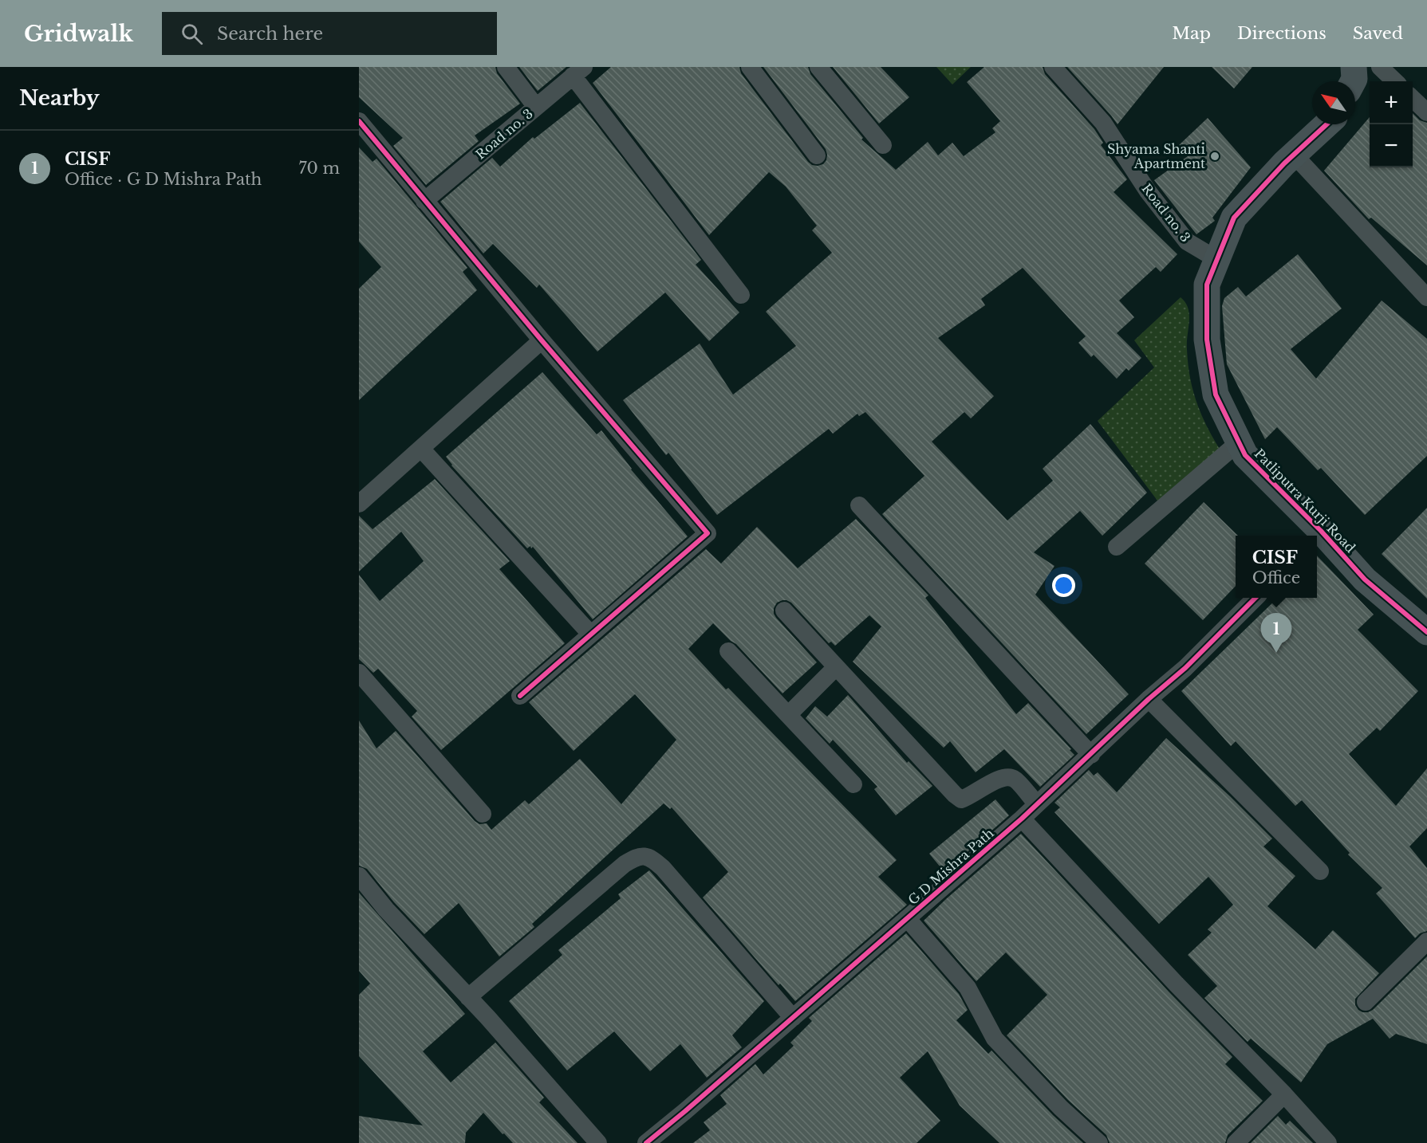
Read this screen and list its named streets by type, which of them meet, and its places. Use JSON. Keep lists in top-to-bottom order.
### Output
{
  "streets": {
    "street": ["Road no. 3", "Patliputra Kurji Road", "G D Mishra Path"]
  },
  "crossings": [
    ["Road no. 3", "Patliputra Kurji Road"]
  ],
  "places": ["Shyama Shanti Apartment"],
  "north": "top left",
  "page": {
    "header": "Gridwalk",
    "search": "Search here",
    "nav": ["Map", "Directions", "Saved"],
    "heading": "Nearby",
    "map_buttons": ["+", "−"],
    "list": [
      {
        "mark": "1",
        "name": "CISF",
        "note": "Office · G D Mishra Path",
        "value": "70 m"
      }
    ],
    "popup": ["CISF", "Office"],
    "pins": "1"
  }
}
